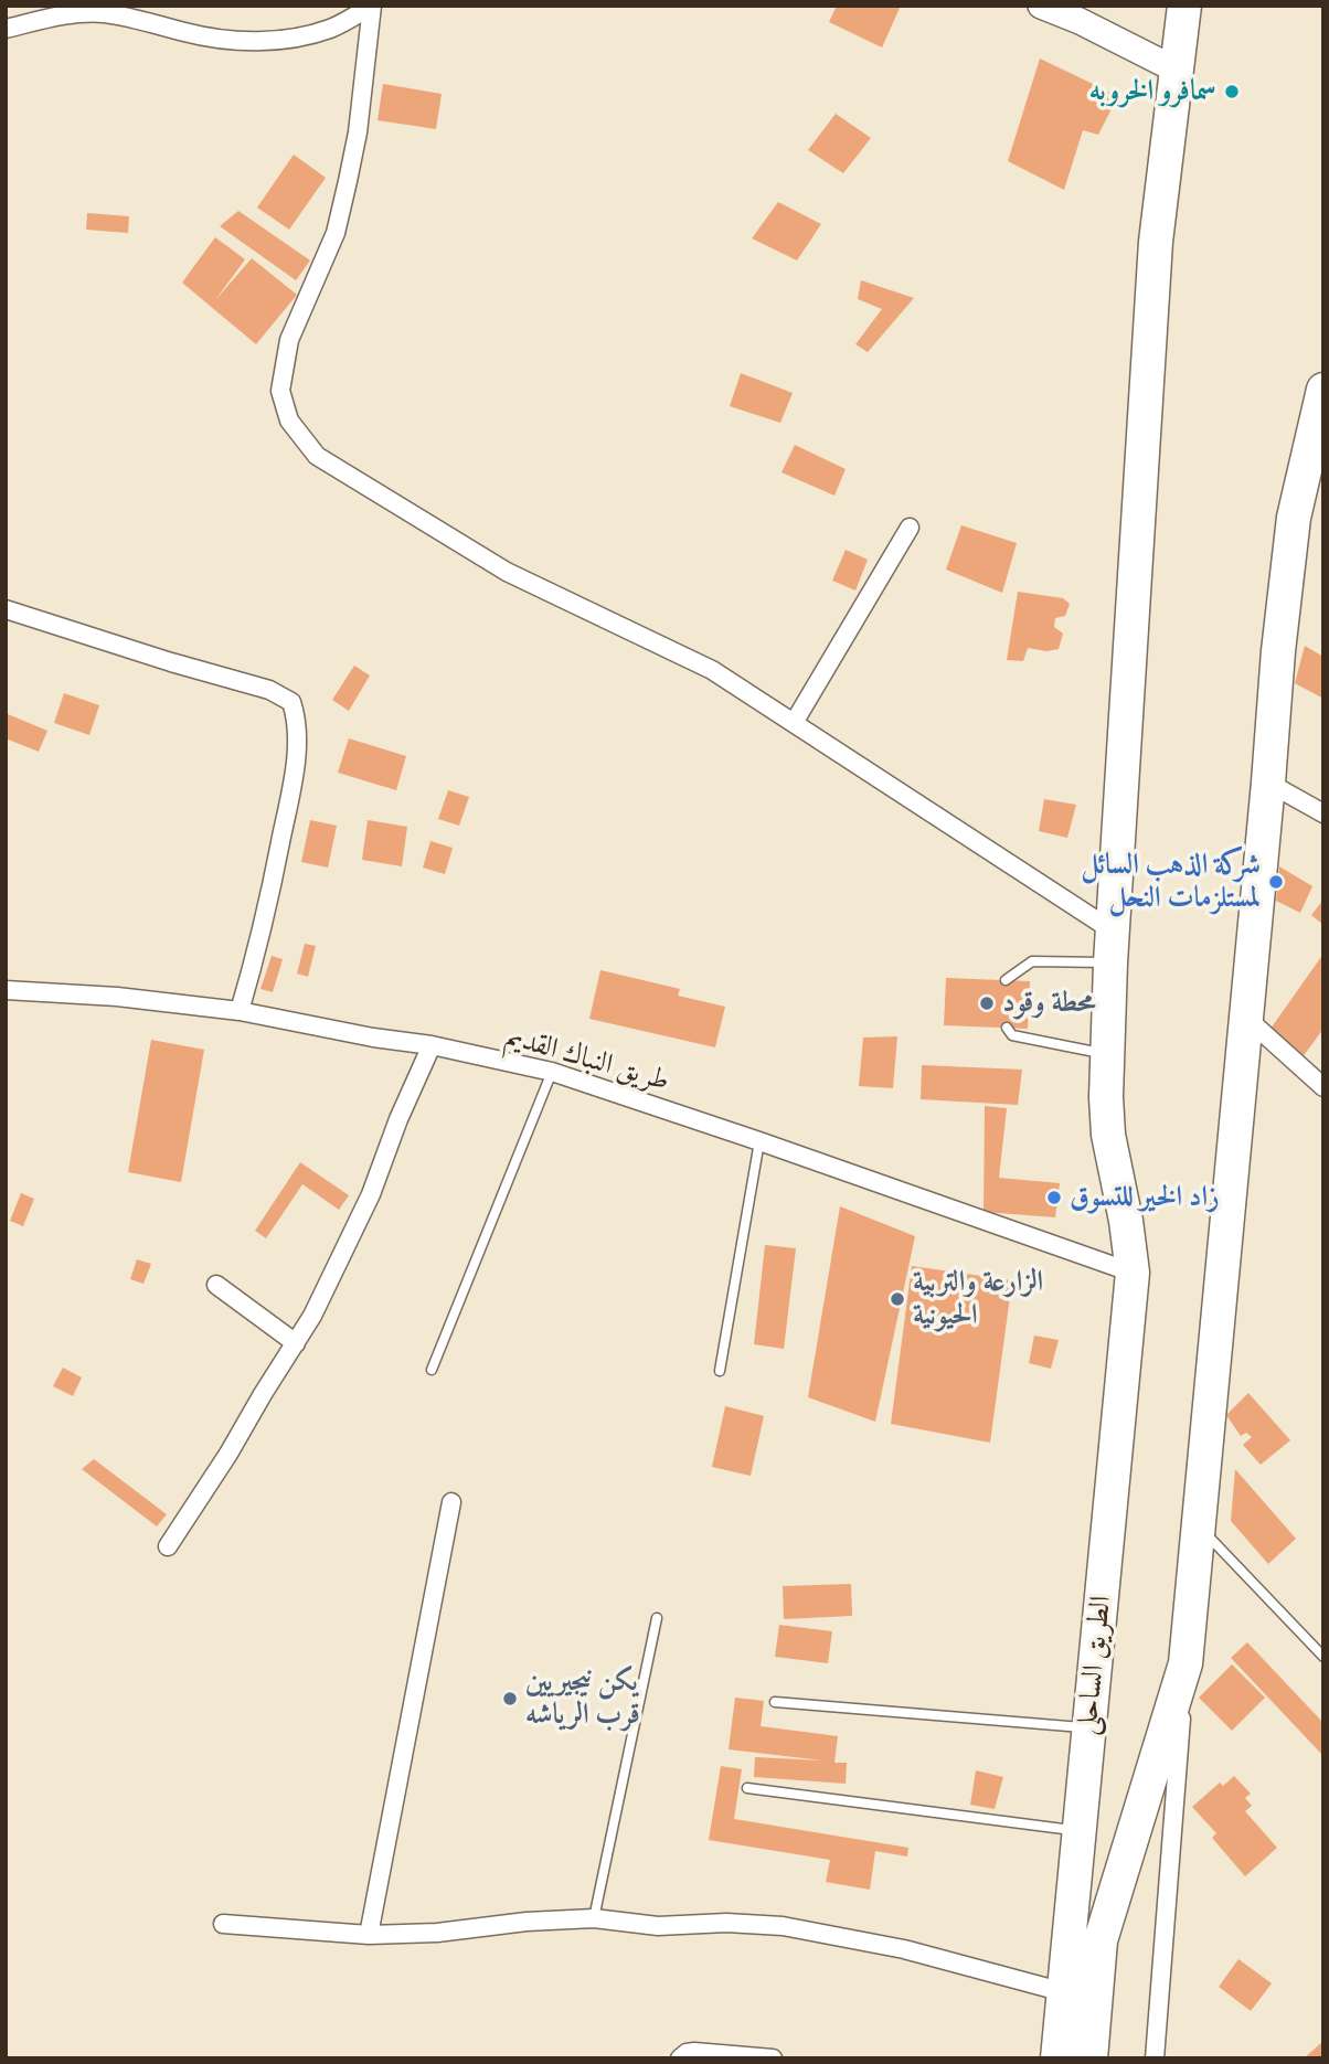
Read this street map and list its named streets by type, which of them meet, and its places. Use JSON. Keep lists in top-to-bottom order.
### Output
{
  "streets": {
    "highway": ["الطريق الساحلى"],
    "street": ["طريق النباك القديم"]
  },
  "crossings": [
    ["طريق النباك القديم", "الطريق الساحلى"]
  ],
  "places": [
    "سمافرو الخروبه",
    "شركة الذهب السائل لمستلزمات النحل",
    "محطة وقود",
    "زاد الخير للتسوق",
    "الزارعة والتربية الحيونية",
    "يكن نيجيريين قرب الرياشه"
  ]
}
